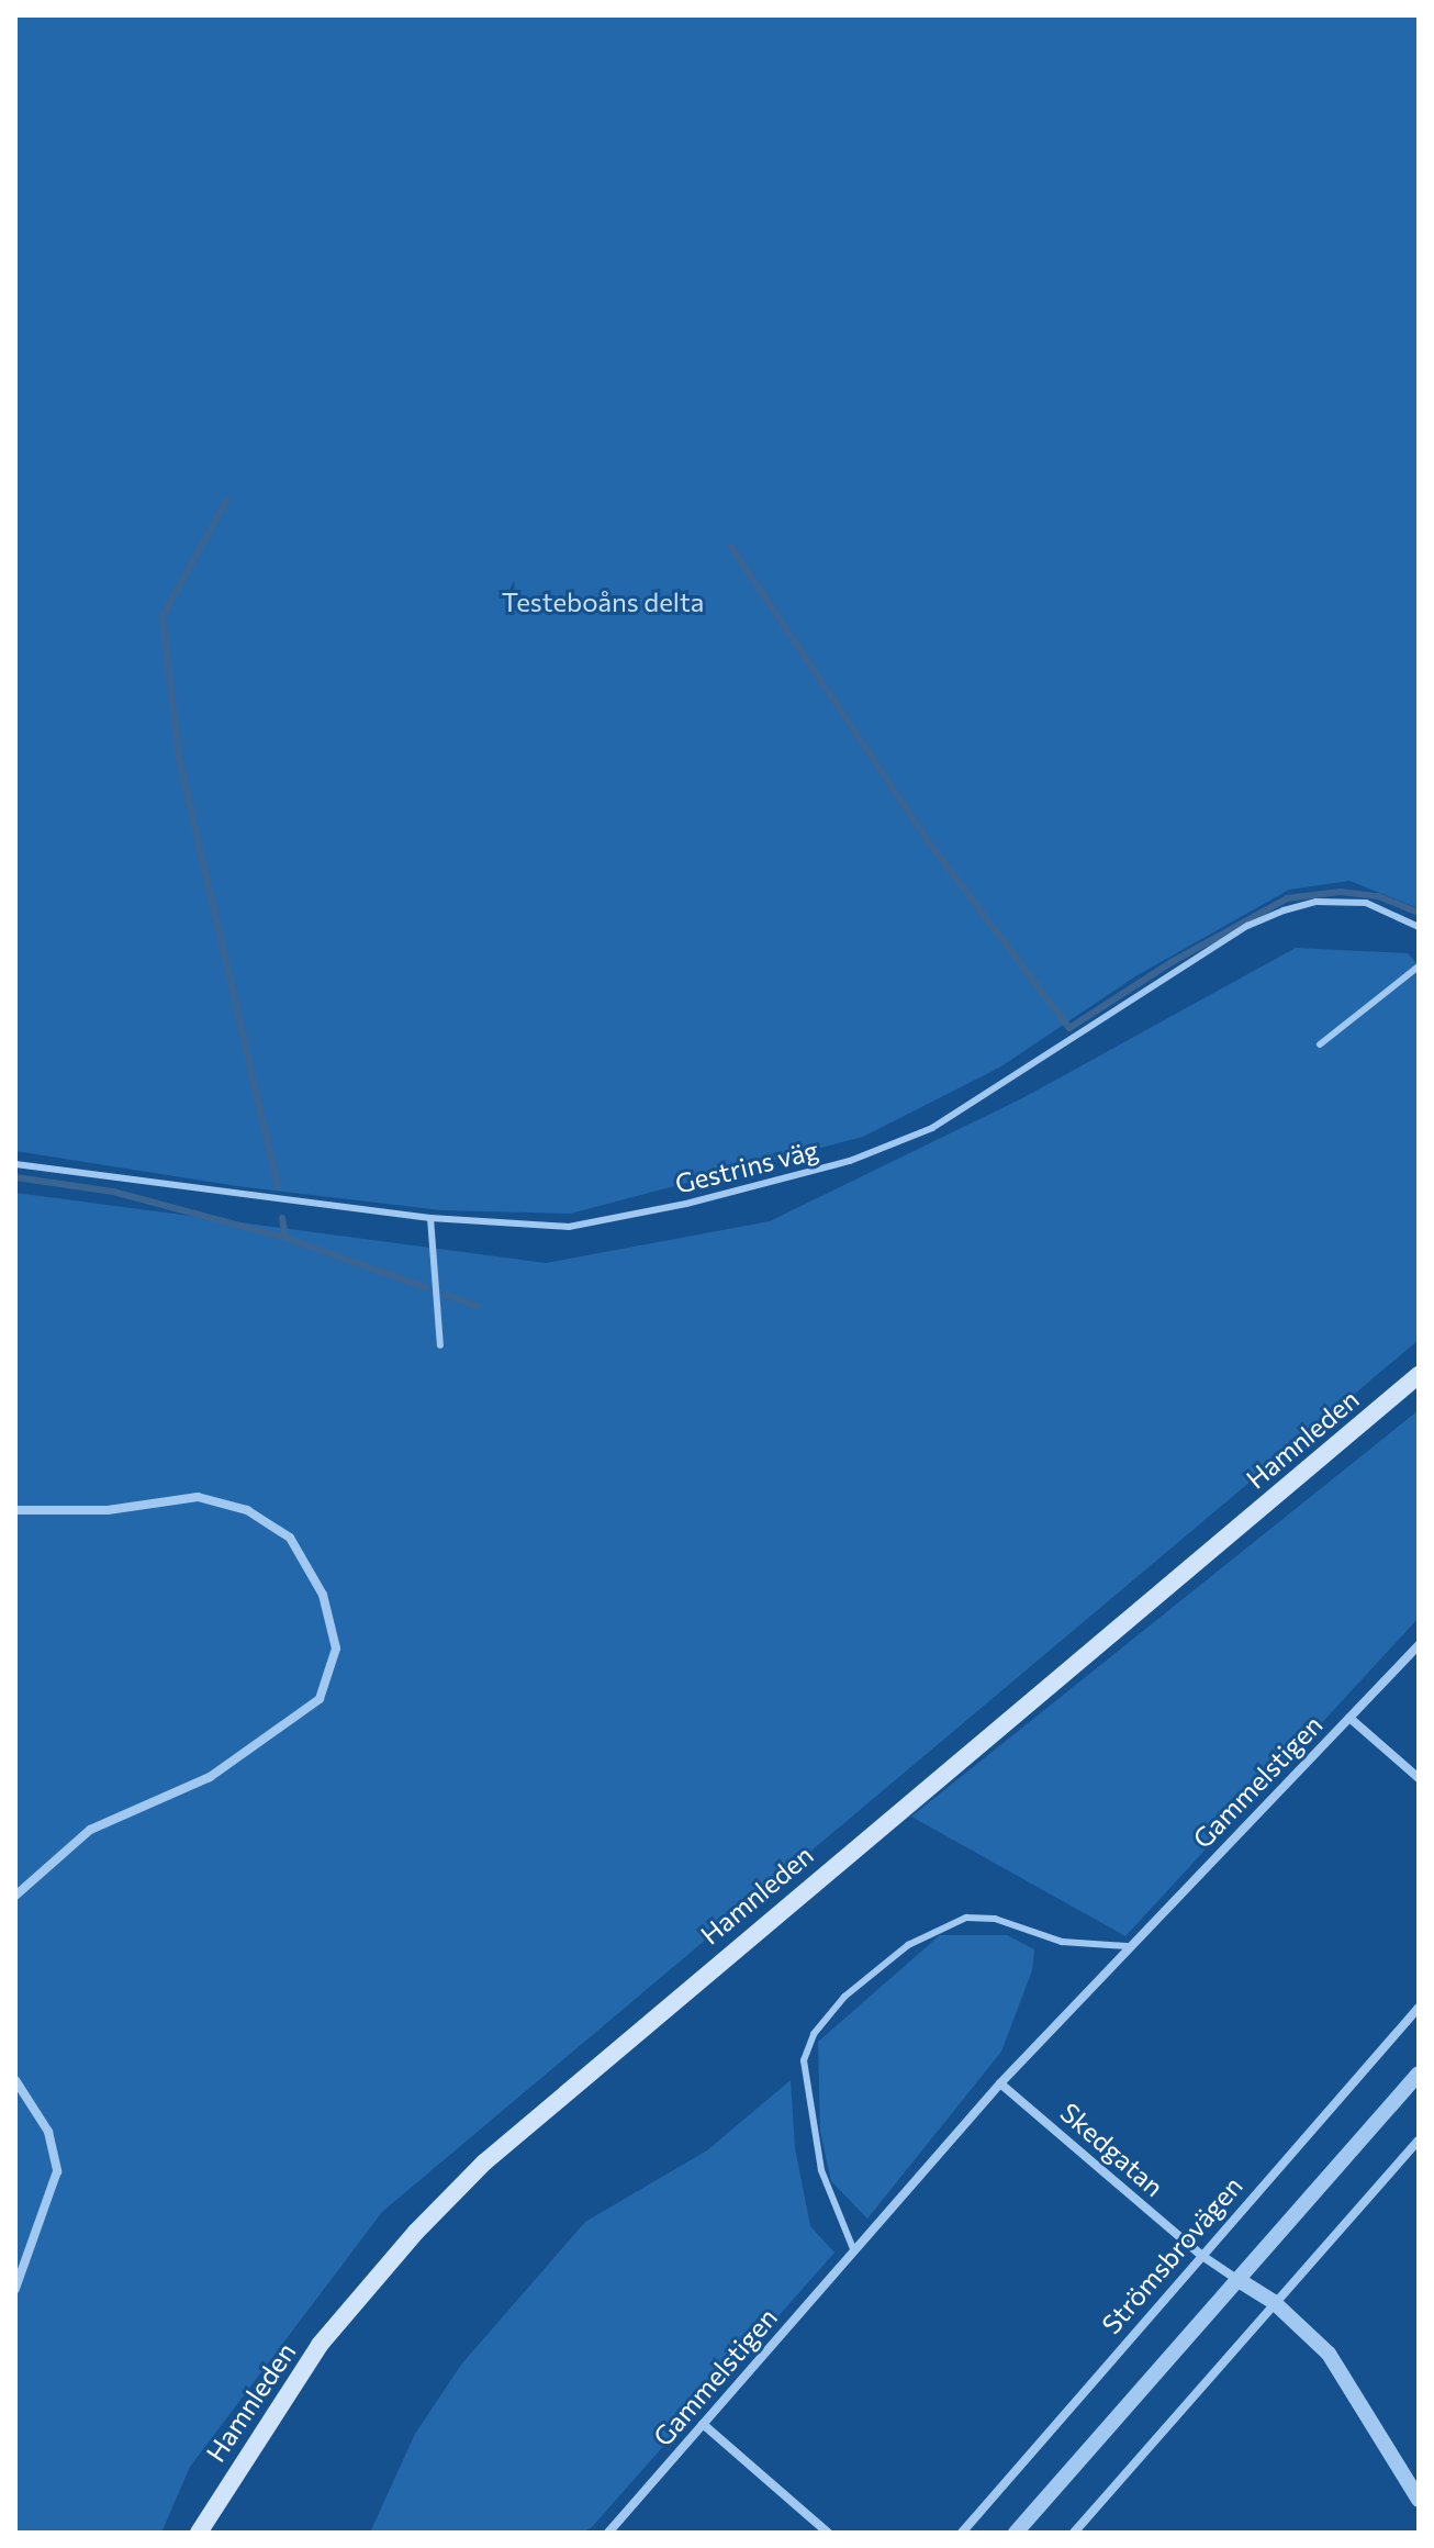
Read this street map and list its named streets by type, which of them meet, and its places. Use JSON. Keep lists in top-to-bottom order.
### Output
{
  "streets": {
    "main road": ["Hamnleden"],
    "street": ["Gammelstigen", "Skedgatan", "Strömsbrovägen"],
    "lane": ["Gestrins väg"]
  },
  "crossings": [
    ["Gammelstigen", "Skedgatan"],
    ["Skedgatan", "Strömsbrovägen"]
  ],
  "parks": ["Testeboåns delta"]
}
